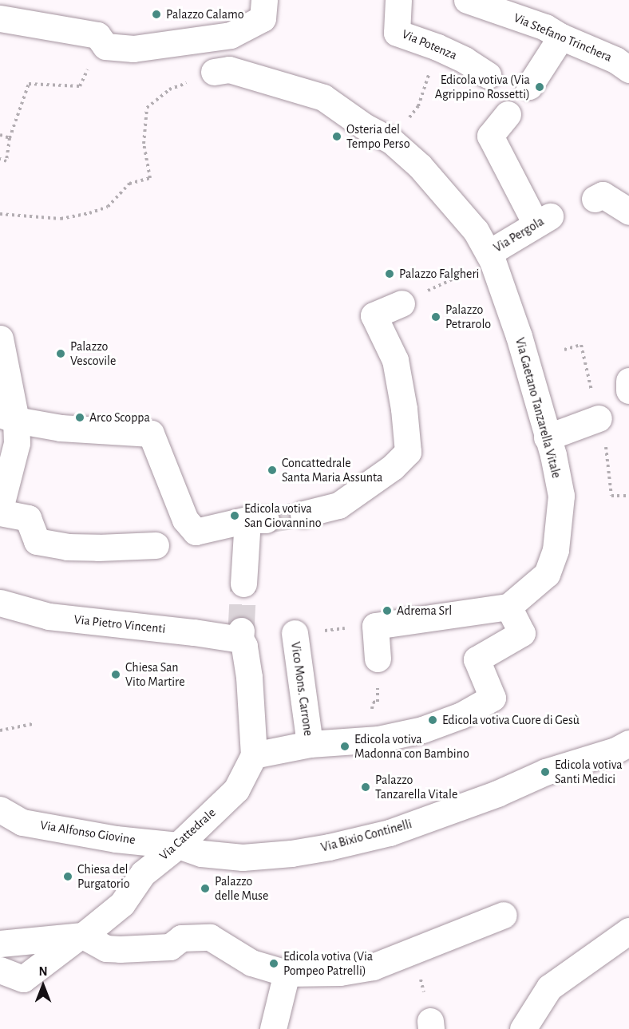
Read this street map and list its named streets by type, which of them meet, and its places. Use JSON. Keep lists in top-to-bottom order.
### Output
{
  "streets": {
    "street": [
      "Via Stefano Trinchera",
      "Via Potenza",
      "Via Pergola",
      "Via Gaetano Tanzarella Vitale",
      "Via Pietro Vincenti",
      "Vico Mons. Carrone",
      "Via Alfonso Giovine",
      "Via Cattedrale",
      "Via Bixio Continelli"
    ]
  },
  "crossings": [
    ["Via Pergola", "Via Gaetano Tanzarella Vitale"],
    ["Via Pietro Vincenti", "Via Cattedrale"],
    ["Via Alfonso Giovine", "Via Cattedrale"],
    ["Via Alfonso Giovine", "Via Bixio Continelli"],
    ["Via Cattedrale", "Via Bixio Continelli"]
  ],
  "places": [
    "Palazzo Calamo",
    "Edicola votiva (Via Agrippino Rossetti)",
    "Osteria del Tempo Perso",
    "Palazzo Falgheri",
    "Palazzo Petrarolo",
    "Palazzo Vescovile",
    "Arco Scoppa",
    "Concattedrale Santa Maria Assunta",
    "Edicola votiva San Giovannino",
    "Adrema Srl",
    "Chiesa San Vito Martire",
    "Edicola votiva Cuore di Gesù",
    "Edicola votiva Madonna con Bambino",
    "Edicola votiva Santi Medici",
    "Palazzo Tanzarella Vitale",
    "Chiesa del Purgatorio",
    "Palazzo delle Muse",
    "Edicola votiva (Via Pompeo Patrelli)"
  ],
  "north": "top"
}
